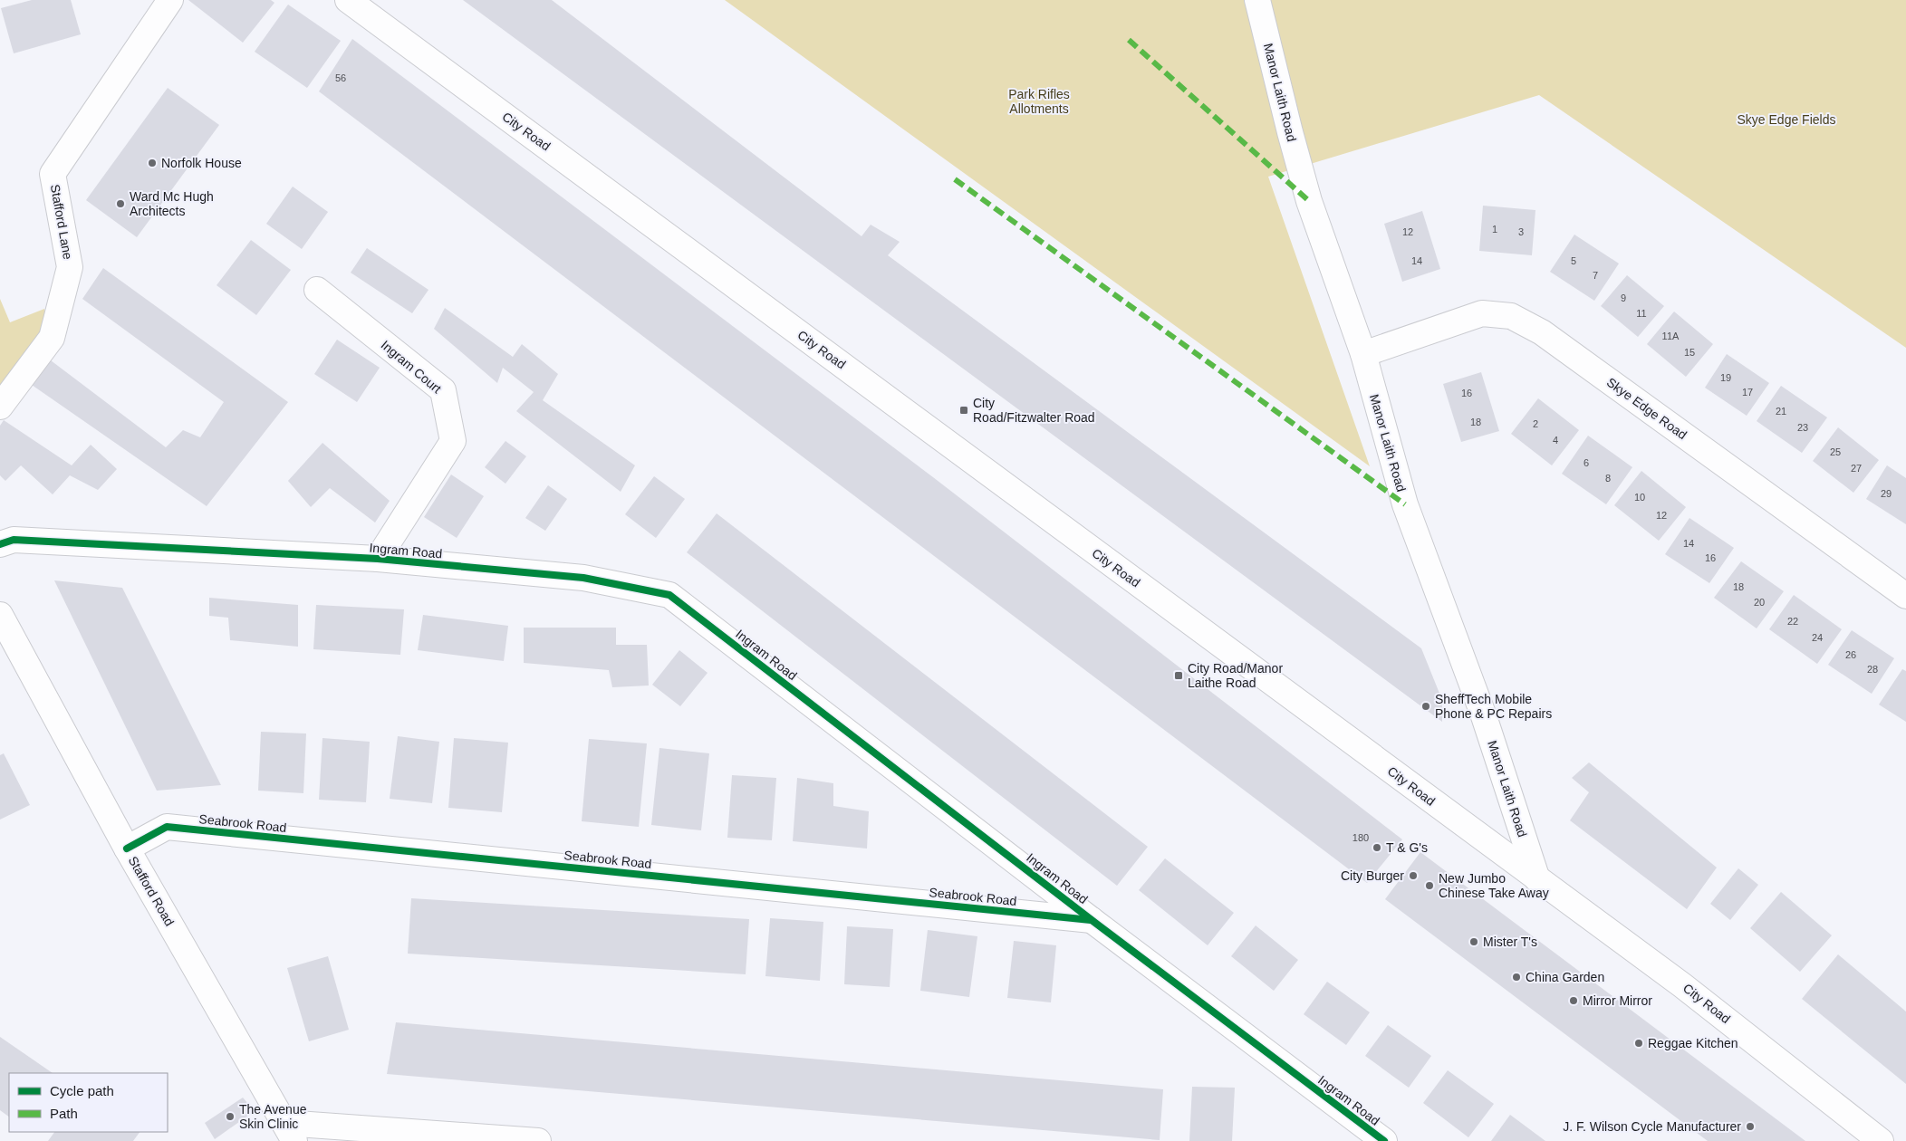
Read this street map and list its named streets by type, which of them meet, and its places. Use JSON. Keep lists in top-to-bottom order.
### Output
{
  "streets": {
    "street": [
      "Manor Laith Road",
      "City Road",
      "Stafford Lane",
      "Ingram Court",
      "Skye Edge Road",
      "Ingram Road",
      "Seabrook Road",
      "Stafford Road"
    ]
  },
  "crossings": [
    ["Manor Laith Road", "City Road"],
    ["Manor Laith Road", "Skye Edge Road"],
    ["Ingram Court", "Ingram Road"],
    ["Ingram Road", "Seabrook Road"],
    ["Seabrook Road", "Stafford Road"]
  ],
  "parks": ["Park Rifles Allotments", "Skye Edge Fields"],
  "places": {
    "other": [
      "Norfolk House",
      "Ward Mc Hugh Architects",
      "SheffTech Mobile Phone & PC Repairs",
      "T & G's",
      "City Burger",
      "New Jumbo Chinese Take Away",
      "Mister T's",
      "China Garden",
      "Mirror Mirror",
      "Reggae Kitchen",
      "The Avenue Skin Clinic",
      "J. F. Wilson Cycle Manufacturer"
    ],
    "transit": ["City Road/Fitzwalter Road", "City Road/Manor Laithe Road"]
  },
  "house_numbers": [
    "56",
    "1",
    "12",
    "3",
    "14",
    "5",
    "7",
    "9",
    "11",
    "11A",
    "15",
    "19",
    "17",
    "16",
    "21",
    "18",
    "2",
    "23",
    "4",
    "25",
    "6",
    "27",
    "8",
    "29",
    "10",
    "12",
    "14",
    "16",
    "18",
    "20",
    "22",
    "24",
    "26",
    "28",
    "180"
  ],
  "legend": ["Cycle path", "Path"]
}
